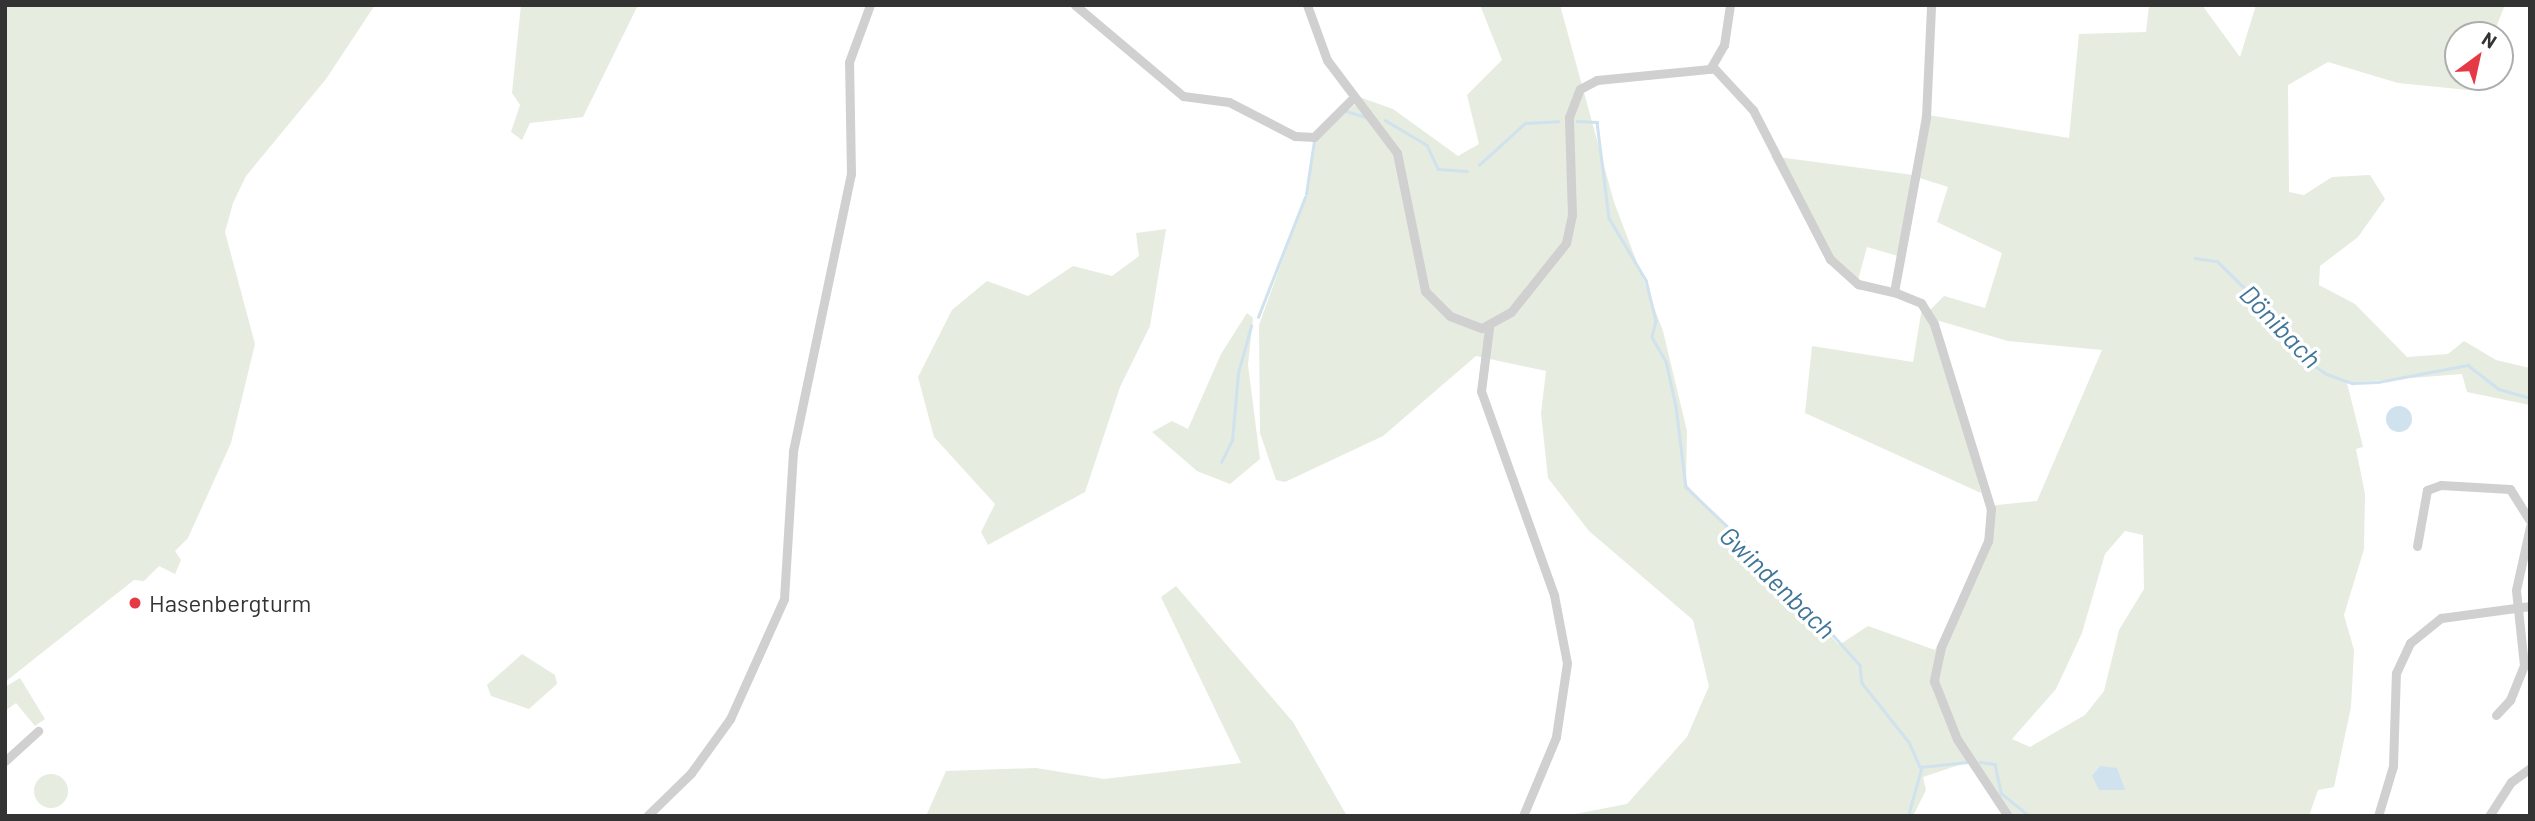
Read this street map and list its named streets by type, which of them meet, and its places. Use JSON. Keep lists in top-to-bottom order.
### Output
{
  "water": ["Dönibach", "Gwindenbach"],
  "places": ["Hasenbergturm"],
  "north": "top right"
}
